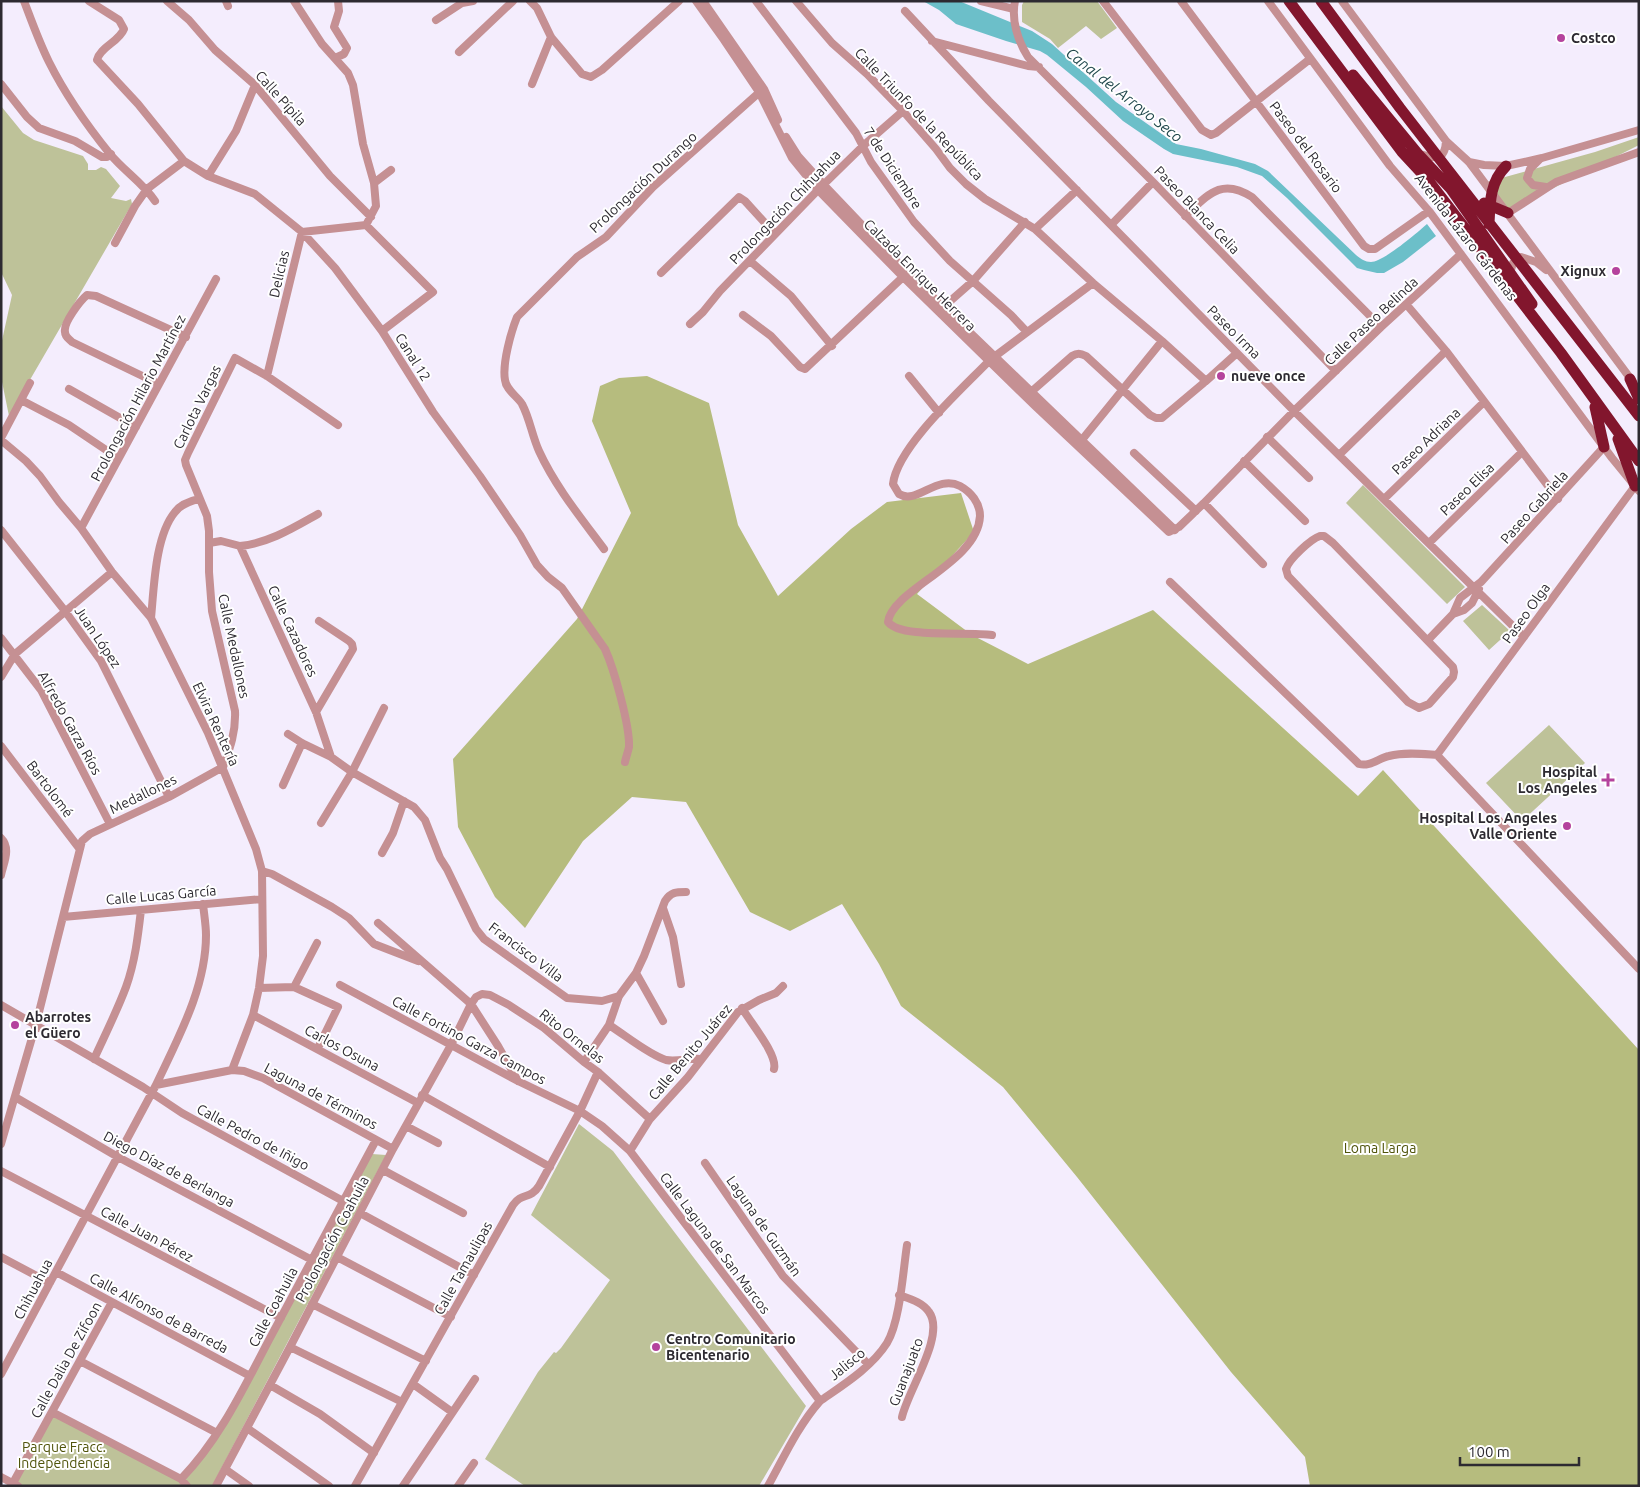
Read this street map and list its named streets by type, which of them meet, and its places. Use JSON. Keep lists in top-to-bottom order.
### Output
{
  "streets": {
    "highway": ["Avenida Lázaro Cárdenas"],
    "street": [
      "Calle Pípila",
      "Calle Triunfo de la República",
      "Paseo del Rosario",
      "7 de Diciembre",
      "Prolongación Durango",
      "Prolongación Chihuahua",
      "Paseo Blanca Celia",
      "Delicias",
      "Calzada Enrique Herrera",
      "Calle Paseo Belinda",
      "Paseo Irma",
      "Canal 12",
      "Prolongación Hilario Martínez",
      "Carlota Vargas",
      "Paseo Adriana",
      "Paseo Elisa",
      "Paseo Gabriela",
      "Paseo Olga",
      "Calle Cazadores",
      "Juan López",
      "Calle Medallones",
      "Alfredo Garza Ríos",
      "Elvira Rentería",
      "Bartolomé",
      "Medallones",
      "Calle Lucas García",
      "Francisco Villa",
      "Rito Ornelas",
      "Calle Fortino Garza Campos",
      "Carlos Osuna",
      "Calle Benito Juárez",
      "Laguna de Términos",
      "Calle Pedro de Iñigo",
      "Diego Díaz de Berlanga",
      "Laguna de Guzmán",
      "Calle Juan Pérez",
      "Prolongación Coahuila",
      "Calle Laguna de San Marcos",
      "Calle Tamaulipas",
      "Chihuahua",
      "Calle Coahuila",
      "Calle Alfonso de Barreda",
      "Calle Dalia De Zifoon",
      "Jalisco",
      "Guanajuato"
    ]
  },
  "crossings": [
    ["Calle Triunfo de la República", "Prolongación Chihuahua"],
    ["Paseo del Rosario", "Avenida Lázaro Cárdenas"],
    ["7 de Diciembre", "Prolongación Chihuahua"],
    ["Prolongación Durango", "Calzada Enrique Herrera"],
    ["Prolongación Chihuahua", "Calzada Enrique Herrera"],
    ["Paseo Blanca Celia", "Calle Paseo Belinda"],
    ["Avenida Lázaro Cárdenas", "Calle Paseo Belinda"],
    ["Avenida Lázaro Cárdenas", "Paseo Gabriela"],
    ["Avenida Lázaro Cárdenas", "Paseo Olga"],
    ["Delicias", "Canal 12"],
    ["Delicias", "Carlota Vargas"],
    ["Calzada Enrique Herrera", "Calle Paseo Belinda"],
    ["Calle Paseo Belinda", "Paseo Irma"],
    ["Paseo Irma", "Paseo Adriana"],
    ["Paseo Irma", "Paseo Elisa"],
    ["Paseo Irma", "Paseo Gabriela"],
    ["Paseo Irma", "Paseo Olga"],
    ["Prolongación Hilario Martínez", "Elvira Rentería"],
    ["Carlota Vargas", "Calle Medallones"],
    ["Juan López", "Medallones"],
    ["Calle Medallones", "Elvira Rentería"],
    ["Calle Medallones", "Medallones"],
    ["Alfredo Garza Ríos", "Medallones"],
    ["Elvira Rentería", "Medallones"],
    ["Elvira Rentería", "Calle Lucas García"],
    ["Elvira Rentería", "Carlos Osuna"],
    ["Elvira Rentería", "Laguna de Términos"],
    ["Bartolomé", "Medallones"],
    ["Rito Ornelas", "Calle Benito Juárez"],
    ["Rito Ornelas", "Prolongación Coahuila"],
    ["Rito Ornelas", "Calle Tamaulipas"],
    ["Calle Fortino Garza Campos", "Prolongación Coahuila"],
    ["Calle Fortino Garza Campos", "Calle Laguna de San Marcos"],
    ["Calle Fortino Garza Campos", "Calle Tamaulipas"],
    ["Carlos Osuna", "Prolongación Coahuila"],
    ["Calle Benito Juárez", "Calle Laguna de San Marcos"],
    ["Laguna de Términos", "Prolongación Coahuila"],
    ["Laguna de Términos", "Calle Coahuila"],
    ["Calle Pedro de Iñigo", "Chihuahua"],
    ["Calle Pedro de Iñigo", "Calle Coahuila"],
    ["Diego Díaz de Berlanga", "Chihuahua"],
    ["Diego Díaz de Berlanga", "Calle Coahuila"],
    ["Laguna de Guzmán", "Jalisco"],
    ["Calle Juan Pérez", "Chihuahua"],
    ["Calle Juan Pérez", "Calle Coahuila"],
    ["Calle Laguna de San Marcos", "Calle Tamaulipas"],
    ["Calle Laguna de San Marcos", "Jalisco"],
    ["Chihuahua", "Calle Alfonso de Barreda"],
    ["Calle Coahuila", "Calle Alfonso de Barreda"],
    ["Calle Alfonso de Barreda", "Calle Dalia De Zifoon"],
    ["Jalisco", "Guanajuato"]
  ],
  "water": ["Canal del Arroyo Seco"],
  "parks": ["Loma Larga", "Parque Fracc. Independencia"],
  "places": {
    "other": [
      "Costco",
      "Xignux",
      "nueve once",
      "Hospital Los Angeles Valle Oriente",
      "Abarrotes el Güero",
      "Centro Comunitario Bicentenario"
    ],
    "health": ["Hospital Los Angeles"]
  },
  "scale_bar": "100 m"
}
